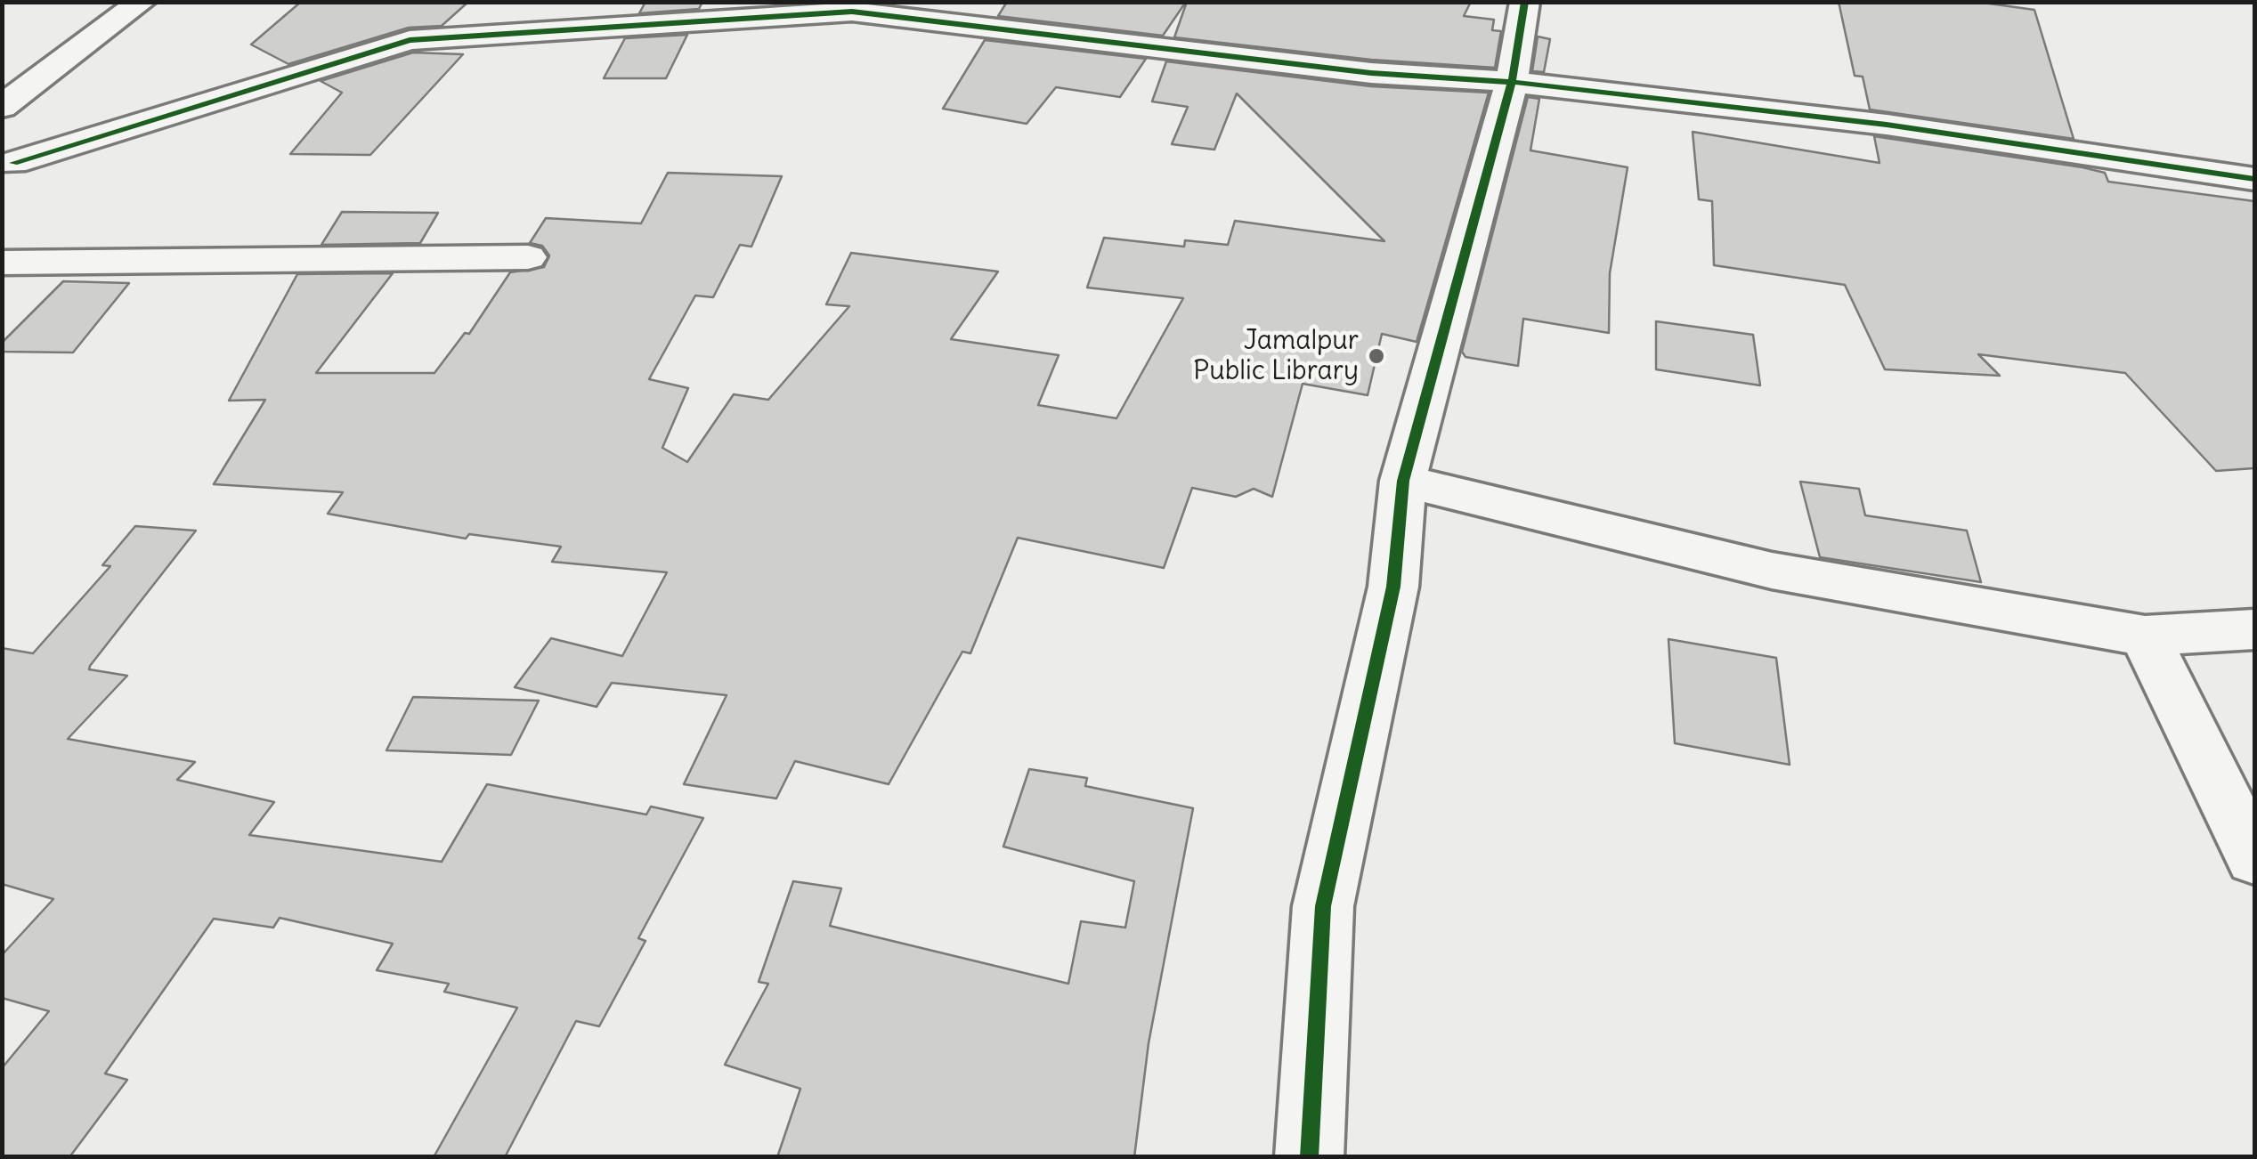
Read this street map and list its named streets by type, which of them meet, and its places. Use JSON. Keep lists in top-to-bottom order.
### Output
{
  "places": ["Jamalpur Public Library"]
}
